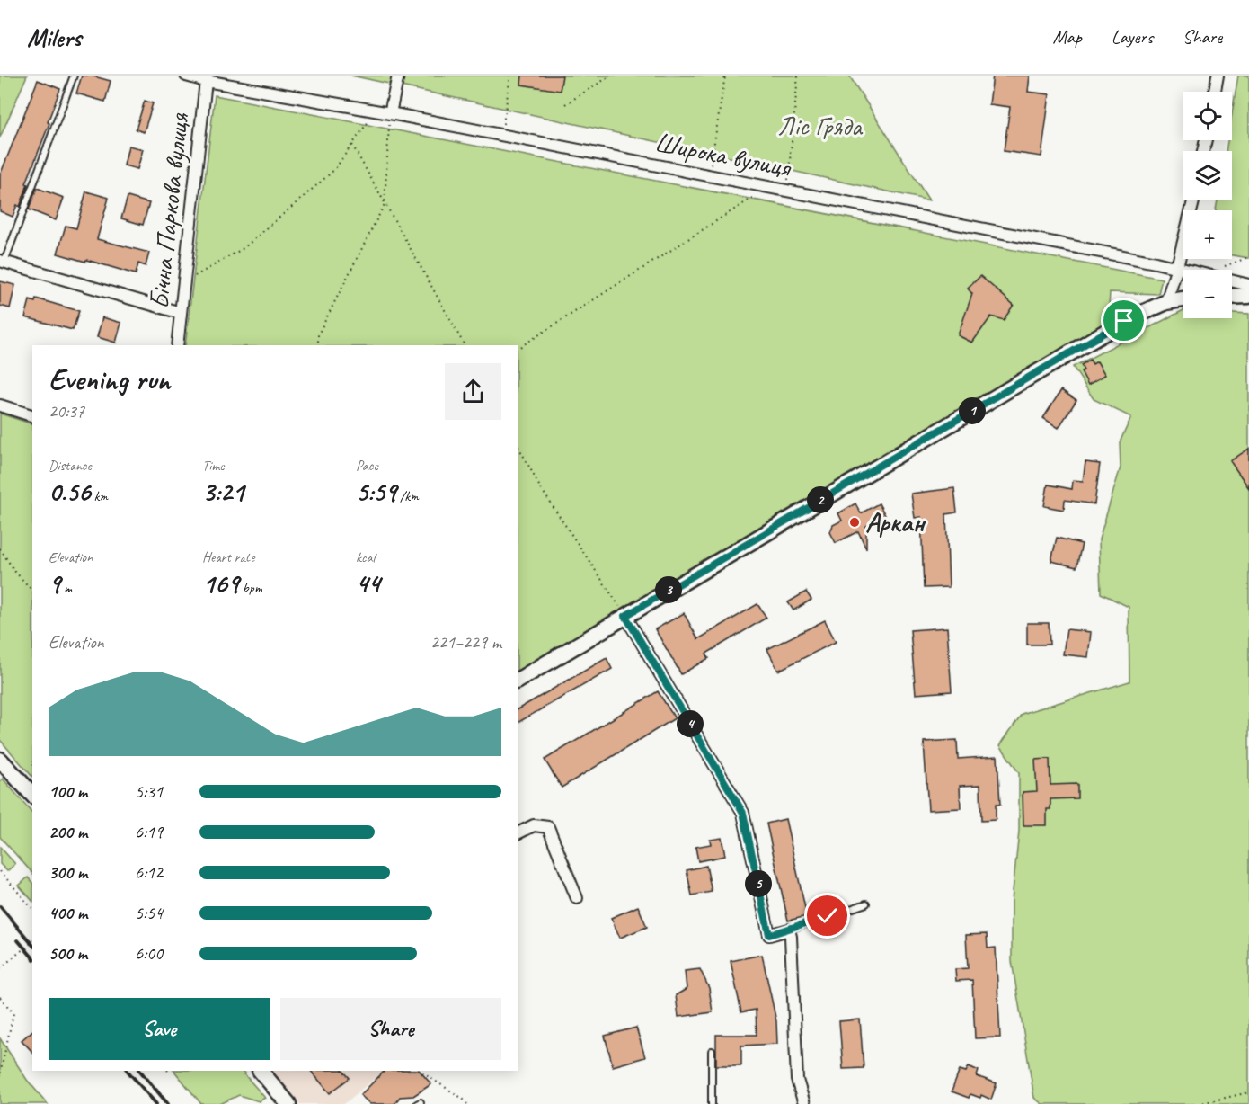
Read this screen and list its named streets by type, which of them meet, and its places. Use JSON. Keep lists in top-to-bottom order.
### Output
{
  "streets": {
    "street": ["Широка вулиця", "Бічна Паркова вулиця"]
  },
  "crossings": [
    ["Широка вулиця", "Бічна Паркова вулиця"]
  ],
  "parks": ["Ліс Гряда"],
  "places": ["Аркан"],
  "page": {
    "header": "Milers",
    "nav": ["Map", "Layers", "Share"],
    "map_buttons": ["+", "−"],
    "heading": ["Evening run", "20:37"],
    "pins": [
      "1",
      "2",
      "3",
      "4",
      "5"
    ],
    "stats": [
      ["Distance", "0.56 km"],
      ["Time", "3:21"],
      ["Pace", "5:59 /km"],
      ["Elevation", "9 m"],
      ["Heart rate", "169 bpm"],
      ["kcal", "44"]
    ],
    "chart": ["Elevation", "221–229 m"],
    "list": [
      {
        "name": "100 m",
        "note": "5:31"
      },
      {
        "name": "200 m",
        "note": "6:19"
      },
      {
        "name": "300 m",
        "note": "6:12"
      },
      {
        "name": "400 m",
        "note": "5:54"
      },
      {
        "name": "500 m",
        "note": "6:00"
      }
    ],
    "buttons": ["Save", "Share"]
  }
}
